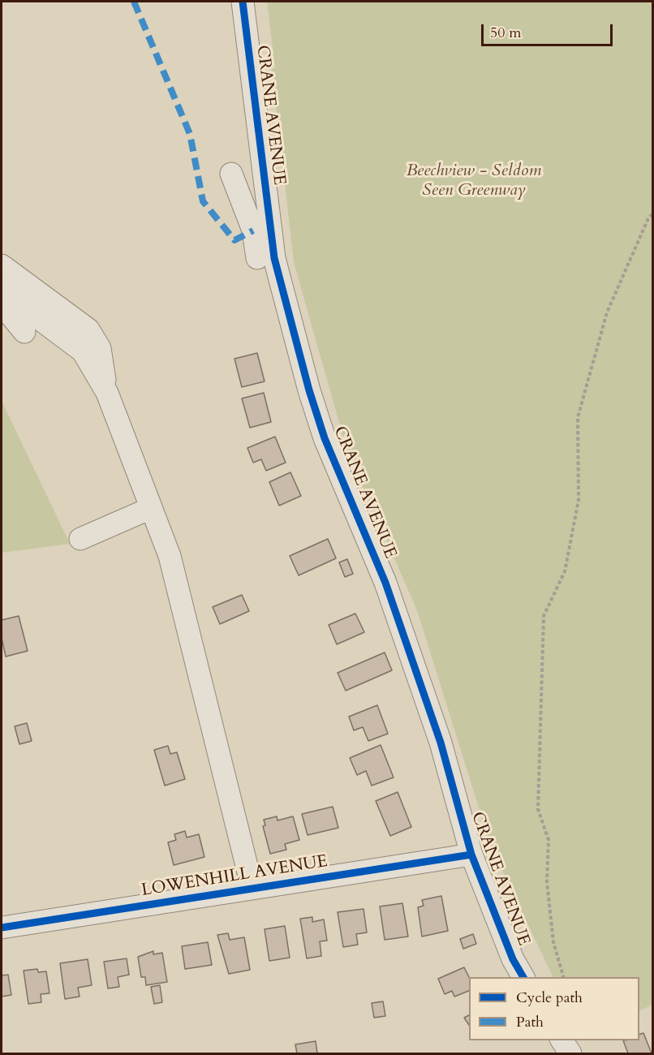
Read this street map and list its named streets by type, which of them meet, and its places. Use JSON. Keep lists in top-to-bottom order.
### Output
{
  "streets": {
    "street": ["CRANE AVENUE", "LOWENHILL AVENUE"]
  },
  "crossings": [
    ["CRANE AVENUE", "LOWENHILL AVENUE"]
  ],
  "parks": ["Beechview - Seldom Seen Greenway"],
  "legend": ["Cycle path", "Path"],
  "scale_bar": "50 m"
}
